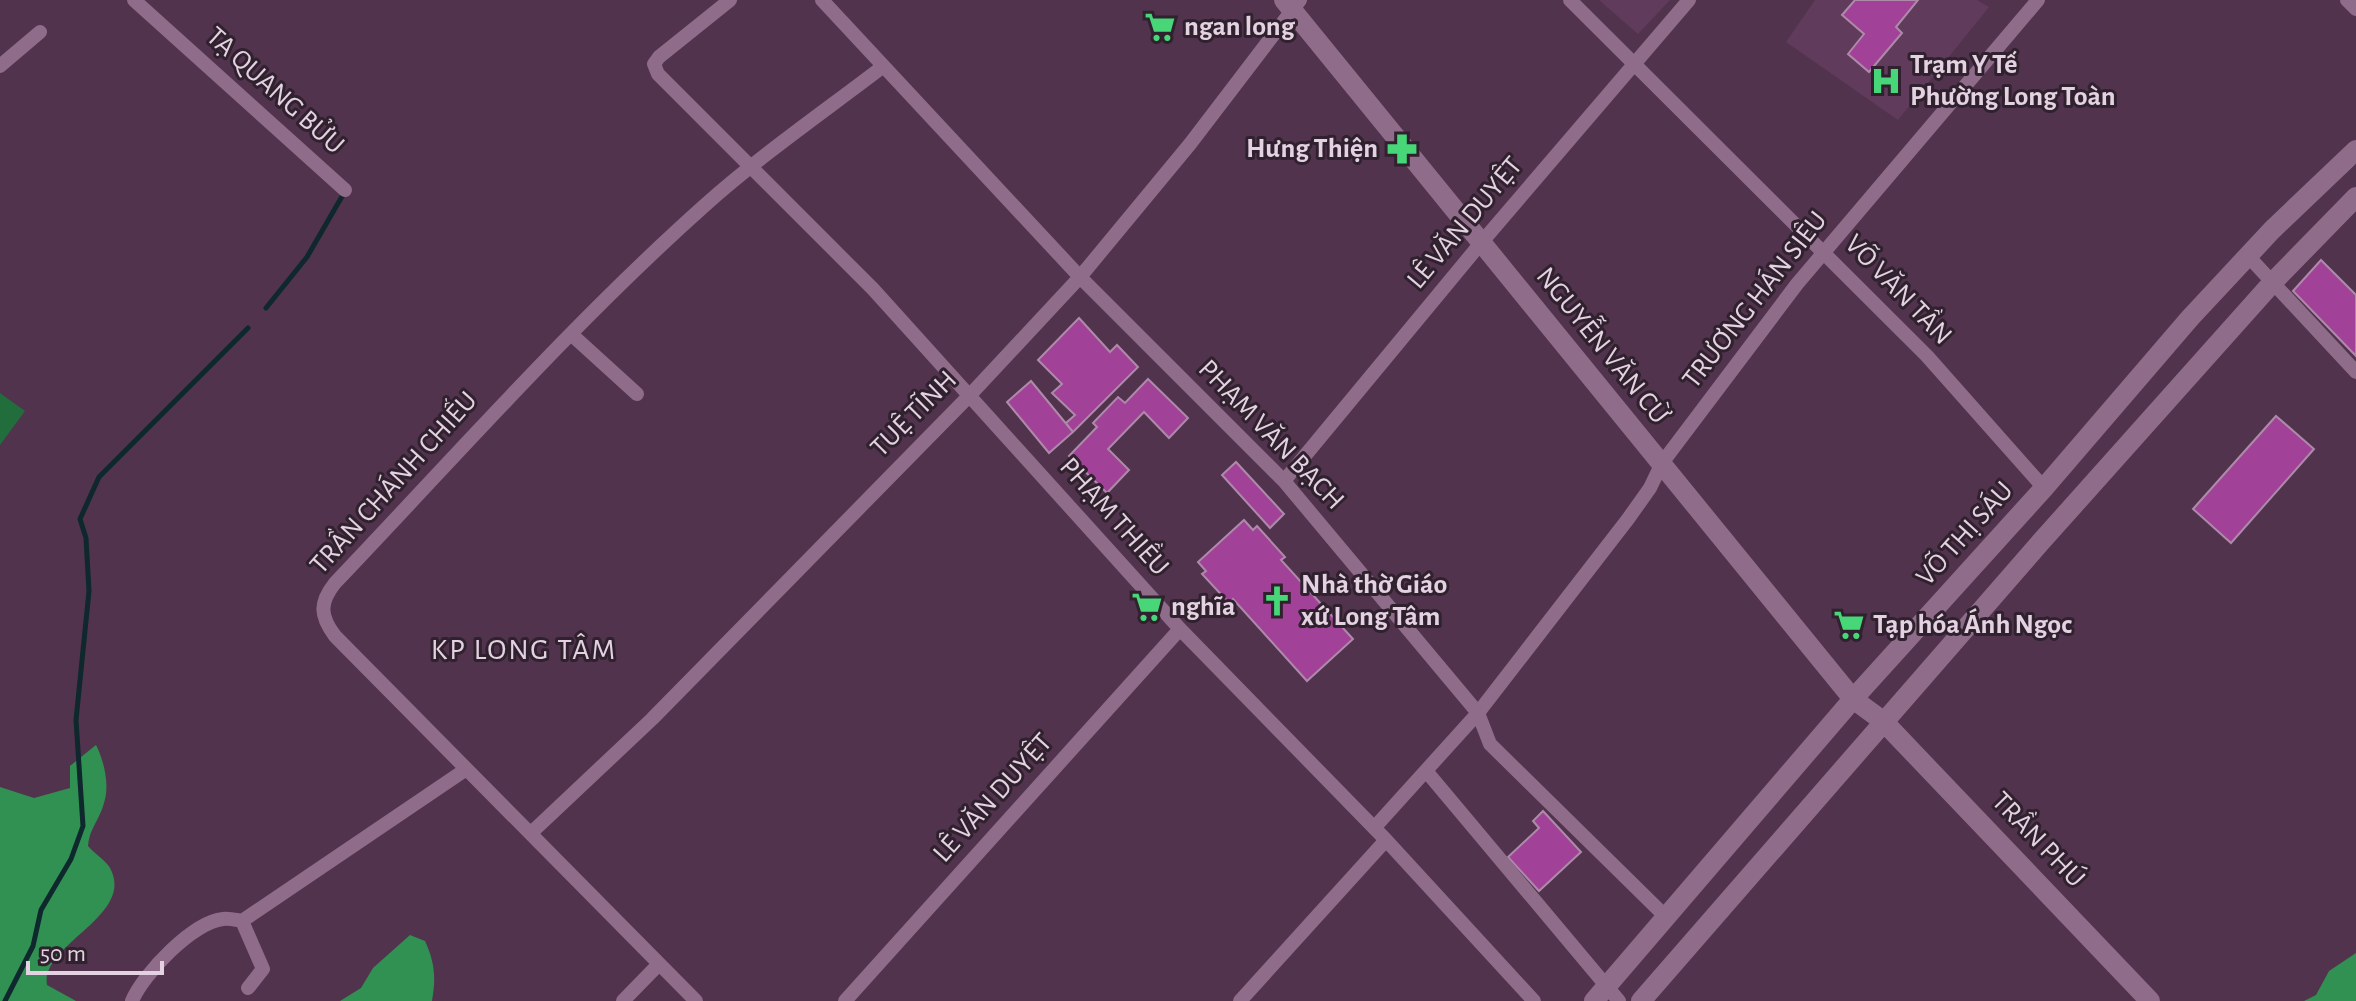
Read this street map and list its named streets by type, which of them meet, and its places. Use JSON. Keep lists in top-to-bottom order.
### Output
{
  "streets": {
    "main road": ["NGUYỄN VĂN CỪ", "VÕ THỊ SÁU", "TRẦN PHÚ"],
    "street": [
      "TẠ QUANG BỬU",
      "LÊ VĂN DUYỆT",
      "VÕ VĂN TẦN",
      "TRƯƠNG HÁN SIÊU",
      "TUỆ TĨNH",
      "PHẠM VĂN BẠCH",
      "TRẦN CHÁNH CHIẾU",
      "PHẠM THIỀU"
    ]
  },
  "crossings": [
    ["LÊ VĂN DUYỆT", "VÕ VĂN TẦN"],
    ["LÊ VĂN DUYỆT", "NGUYỄN VĂN CỪ"],
    ["LÊ VĂN DUYỆT", "PHẠM VĂN BẠCH"],
    ["LÊ VĂN DUYỆT", "PHẠM THIỀU"],
    ["VÕ VĂN TẦN", "TRƯƠNG HÁN SIÊU"],
    ["VÕ VĂN TẦN", "VÕ THỊ SÁU"],
    ["TRƯƠNG HÁN SIÊU", "NGUYỄN VĂN CỪ"],
    ["TRƯƠNG HÁN SIÊU", "PHẠM VĂN BẠCH"],
    ["TRƯƠNG HÁN SIÊU", "PHẠM THIỀU"],
    ["NGUYỄN VĂN CỪ", "TUỆ TĨNH"],
    ["NGUYỄN VĂN CỪ", "VÕ THỊ SÁU"],
    ["NGUYỄN VĂN CỪ", "TRẦN PHÚ"],
    ["TUỆ TĨNH", "PHẠM VĂN BẠCH"],
    ["TUỆ TĨNH", "TRẦN CHÁNH CHIẾU"],
    ["TUỆ TĨNH", "PHẠM THIỀU"],
    ["PHẠM VĂN BẠCH", "TRẦN CHÁNH CHIẾU"],
    ["PHẠM VĂN BẠCH", "VÕ THỊ SÁU"],
    ["TRẦN CHÁNH CHIẾU", "PHẠM THIỀU"]
  ],
  "districts": ["KP LONG TÂM"],
  "places": {
    "supermarket": ["ngan long", "nghĩa", "Tạp hóa Ánh Ngọc"],
    "hospital": ["Trạm Y Tế Phường Long Toàn"],
    "pharmacy": ["Hưng Thiện"],
    "church": ["Nhà thờ Giáo xứ Long Tâm"]
  },
  "scale_bar": "50 m"
}
